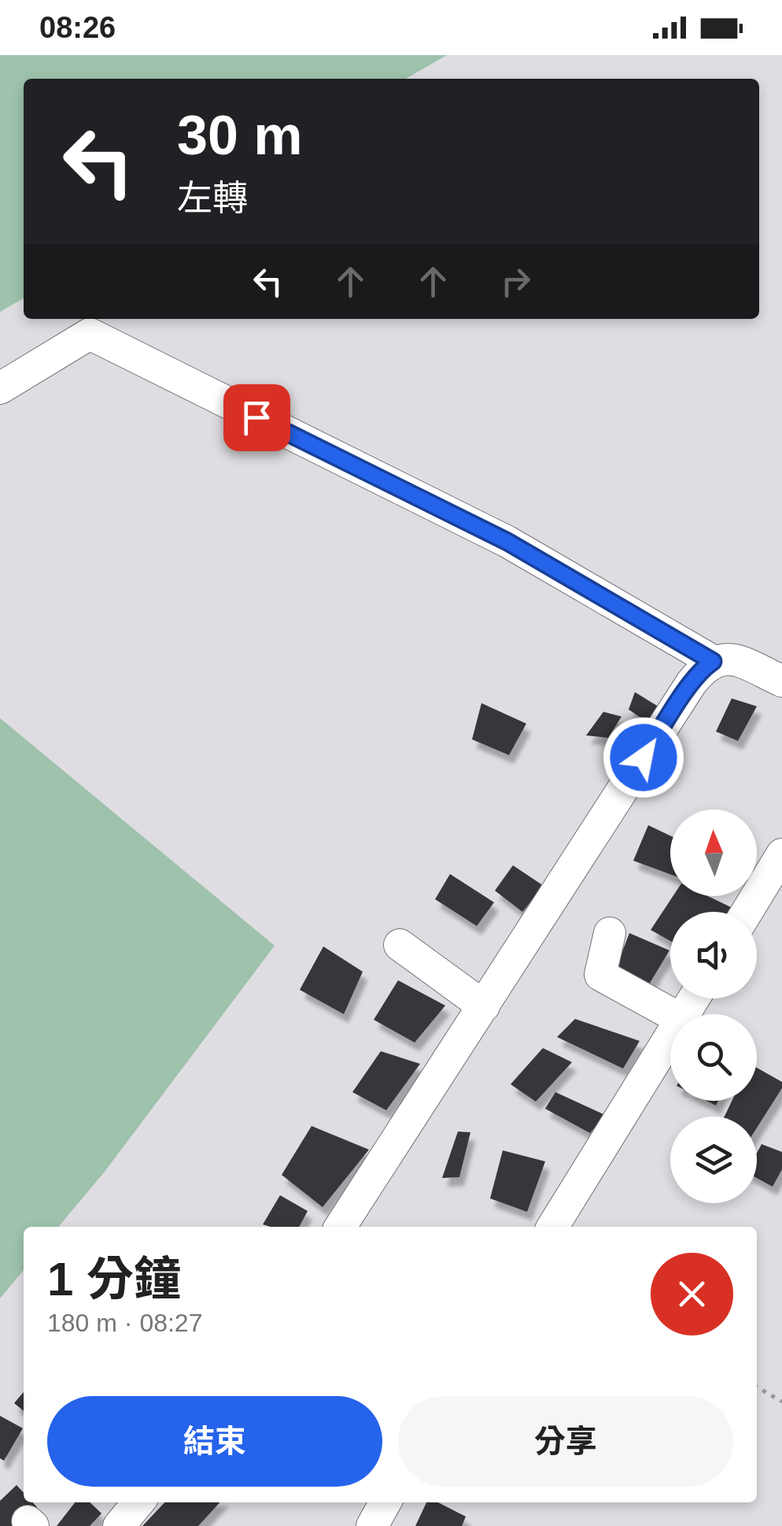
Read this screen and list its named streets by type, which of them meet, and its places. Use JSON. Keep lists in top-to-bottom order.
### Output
{
  "north": "top",
  "page": {
    "status": "08:26",
    "turn": ["30 m", "左轉"],
    "heading": ["1 分鐘", "180 m · 08:27"],
    "buttons": ["結束", "分享"]
  }
}
